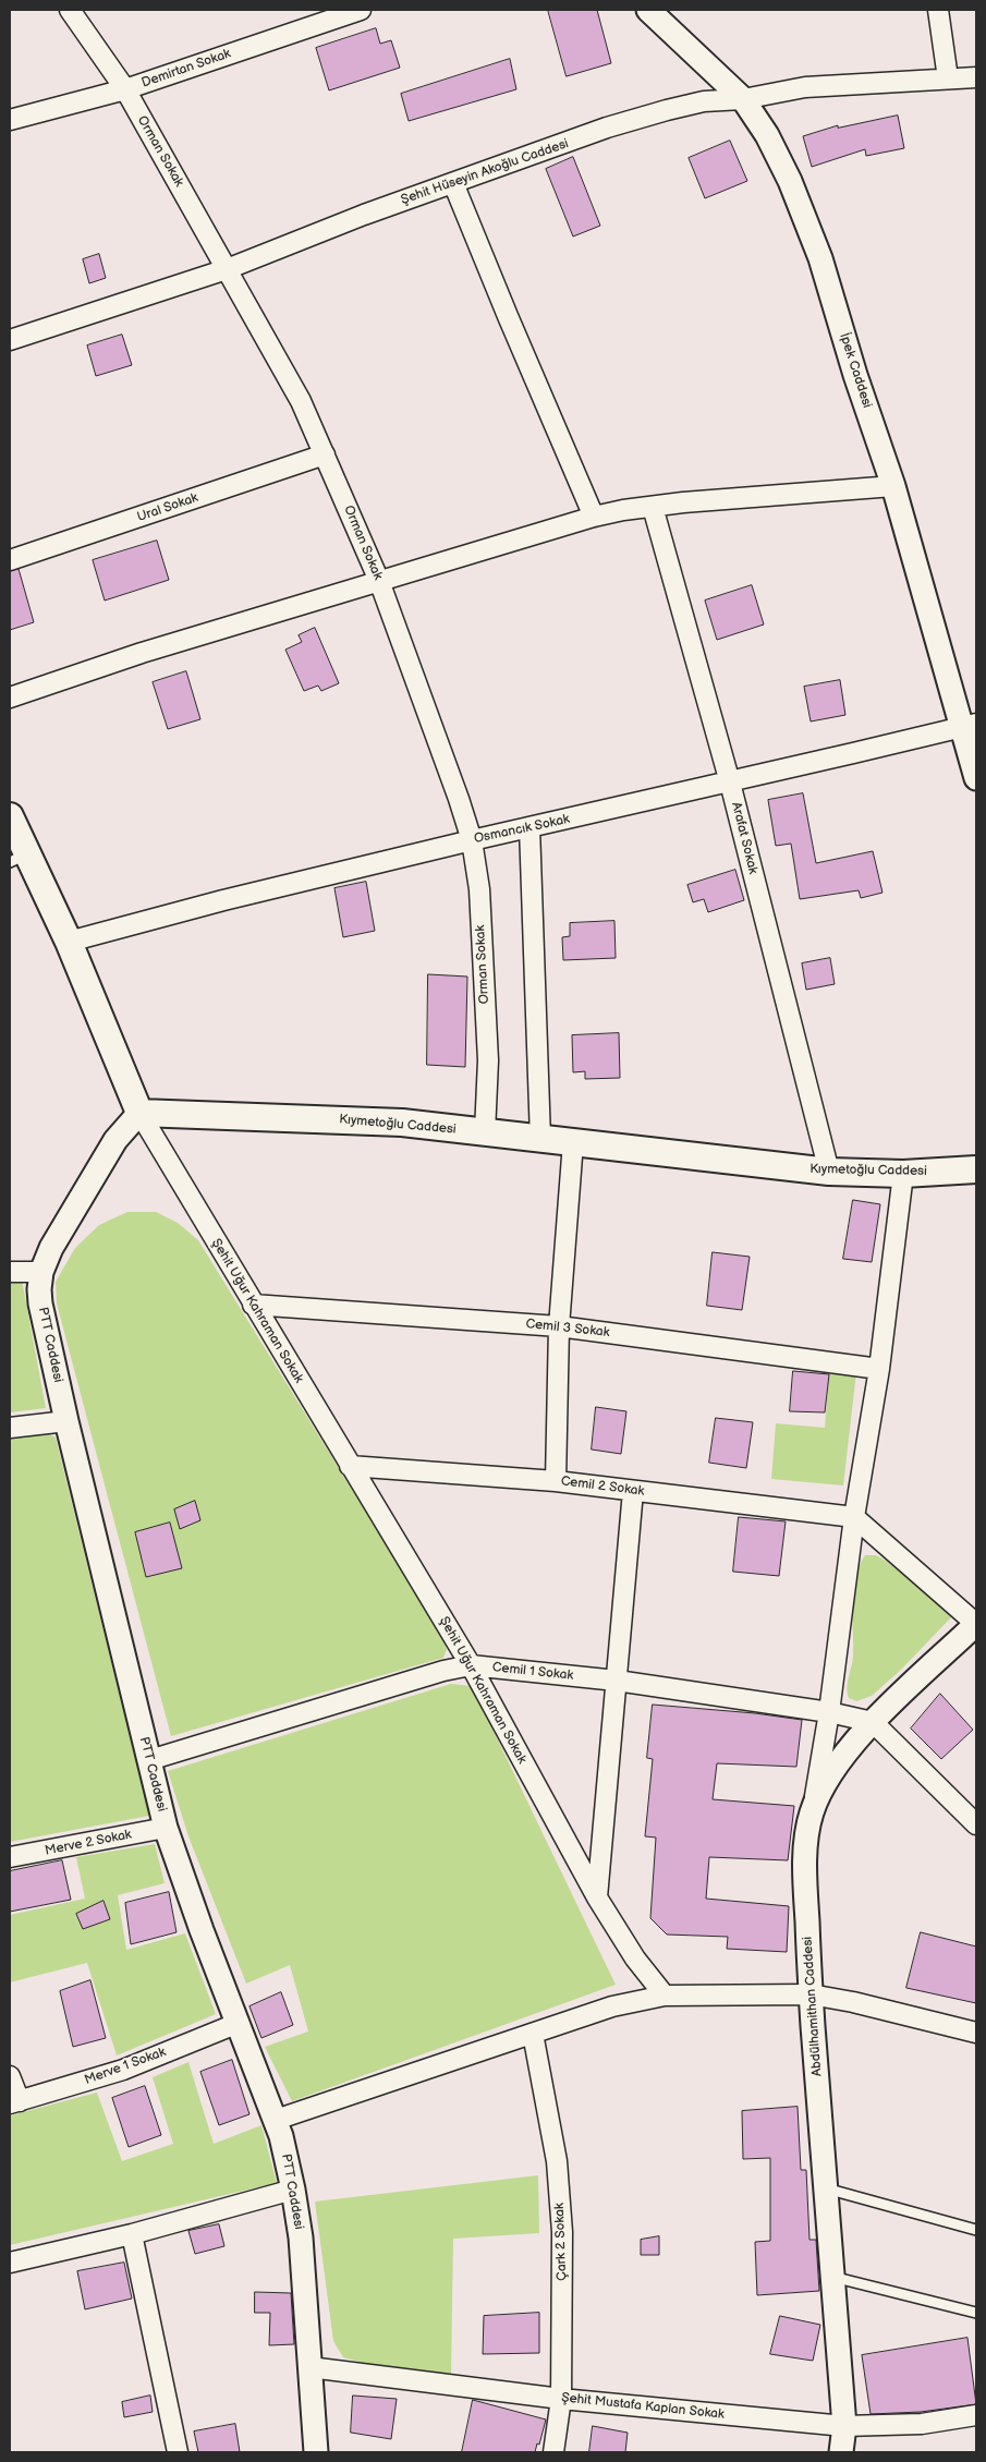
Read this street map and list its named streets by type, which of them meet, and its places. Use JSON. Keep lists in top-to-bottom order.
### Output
{
  "streets": {
    "main road": ["Kıymetoğlu Caddesi"],
    "street": [
      "Demirtan Sokak",
      "Orman Sokak",
      "Şehit Hüseyin Akoğlu Caddesi",
      "İpek Caddesi",
      "Ural Sokak",
      "Osmancık Sokak",
      "Arafat Sokak",
      "Şehit Uğur Kahraman Sokak",
      "Cemil 3 Sokak",
      "PTT Caddesi",
      "Cemil 2 Sokak",
      "Cemil 1 Sokak",
      "Merve 2 Sokak",
      "Abdülhamithan Caddesi",
      "Merve 1 Sokak",
      "Çark 2 Sokak",
      "Şehit Mustafa Kaplan Sokak"
    ]
  },
  "crossings": [
    ["Demirtan Sokak", "Orman Sokak"],
    ["Orman Sokak", "Şehit Hüseyin Akoğlu Caddesi"],
    ["Orman Sokak", "Ural Sokak"],
    ["Orman Sokak", "Osmancık Sokak"],
    ["Orman Sokak", "Kıymetoğlu Caddesi"],
    ["Şehit Hüseyin Akoğlu Caddesi", "İpek Caddesi"],
    ["İpek Caddesi", "Osmancık Sokak"],
    ["Osmancık Sokak", "Arafat Sokak"],
    ["Arafat Sokak", "Kıymetoğlu Caddesi"],
    ["Kıymetoğlu Caddesi", "Şehit Uğur Kahraman Sokak"],
    ["Kıymetoğlu Caddesi", "PTT Caddesi"],
    ["Şehit Uğur Kahraman Sokak", "Cemil 3 Sokak"],
    ["Şehit Uğur Kahraman Sokak", "PTT Caddesi"],
    ["Şehit Uğur Kahraman Sokak", "Cemil 2 Sokak"],
    ["Şehit Uğur Kahraman Sokak", "Cemil 1 Sokak"],
    ["PTT Caddesi", "Cemil 1 Sokak"],
    ["PTT Caddesi", "Merve 2 Sokak"],
    ["PTT Caddesi", "Merve 1 Sokak"],
    ["PTT Caddesi", "Şehit Mustafa Kaplan Sokak"],
    ["Cemil 1 Sokak", "Abdülhamithan Caddesi"],
    ["Abdülhamithan Caddesi", "Şehit Mustafa Kaplan Sokak"],
    ["Çark 2 Sokak", "Şehit Mustafa Kaplan Sokak"]
  ]
}
